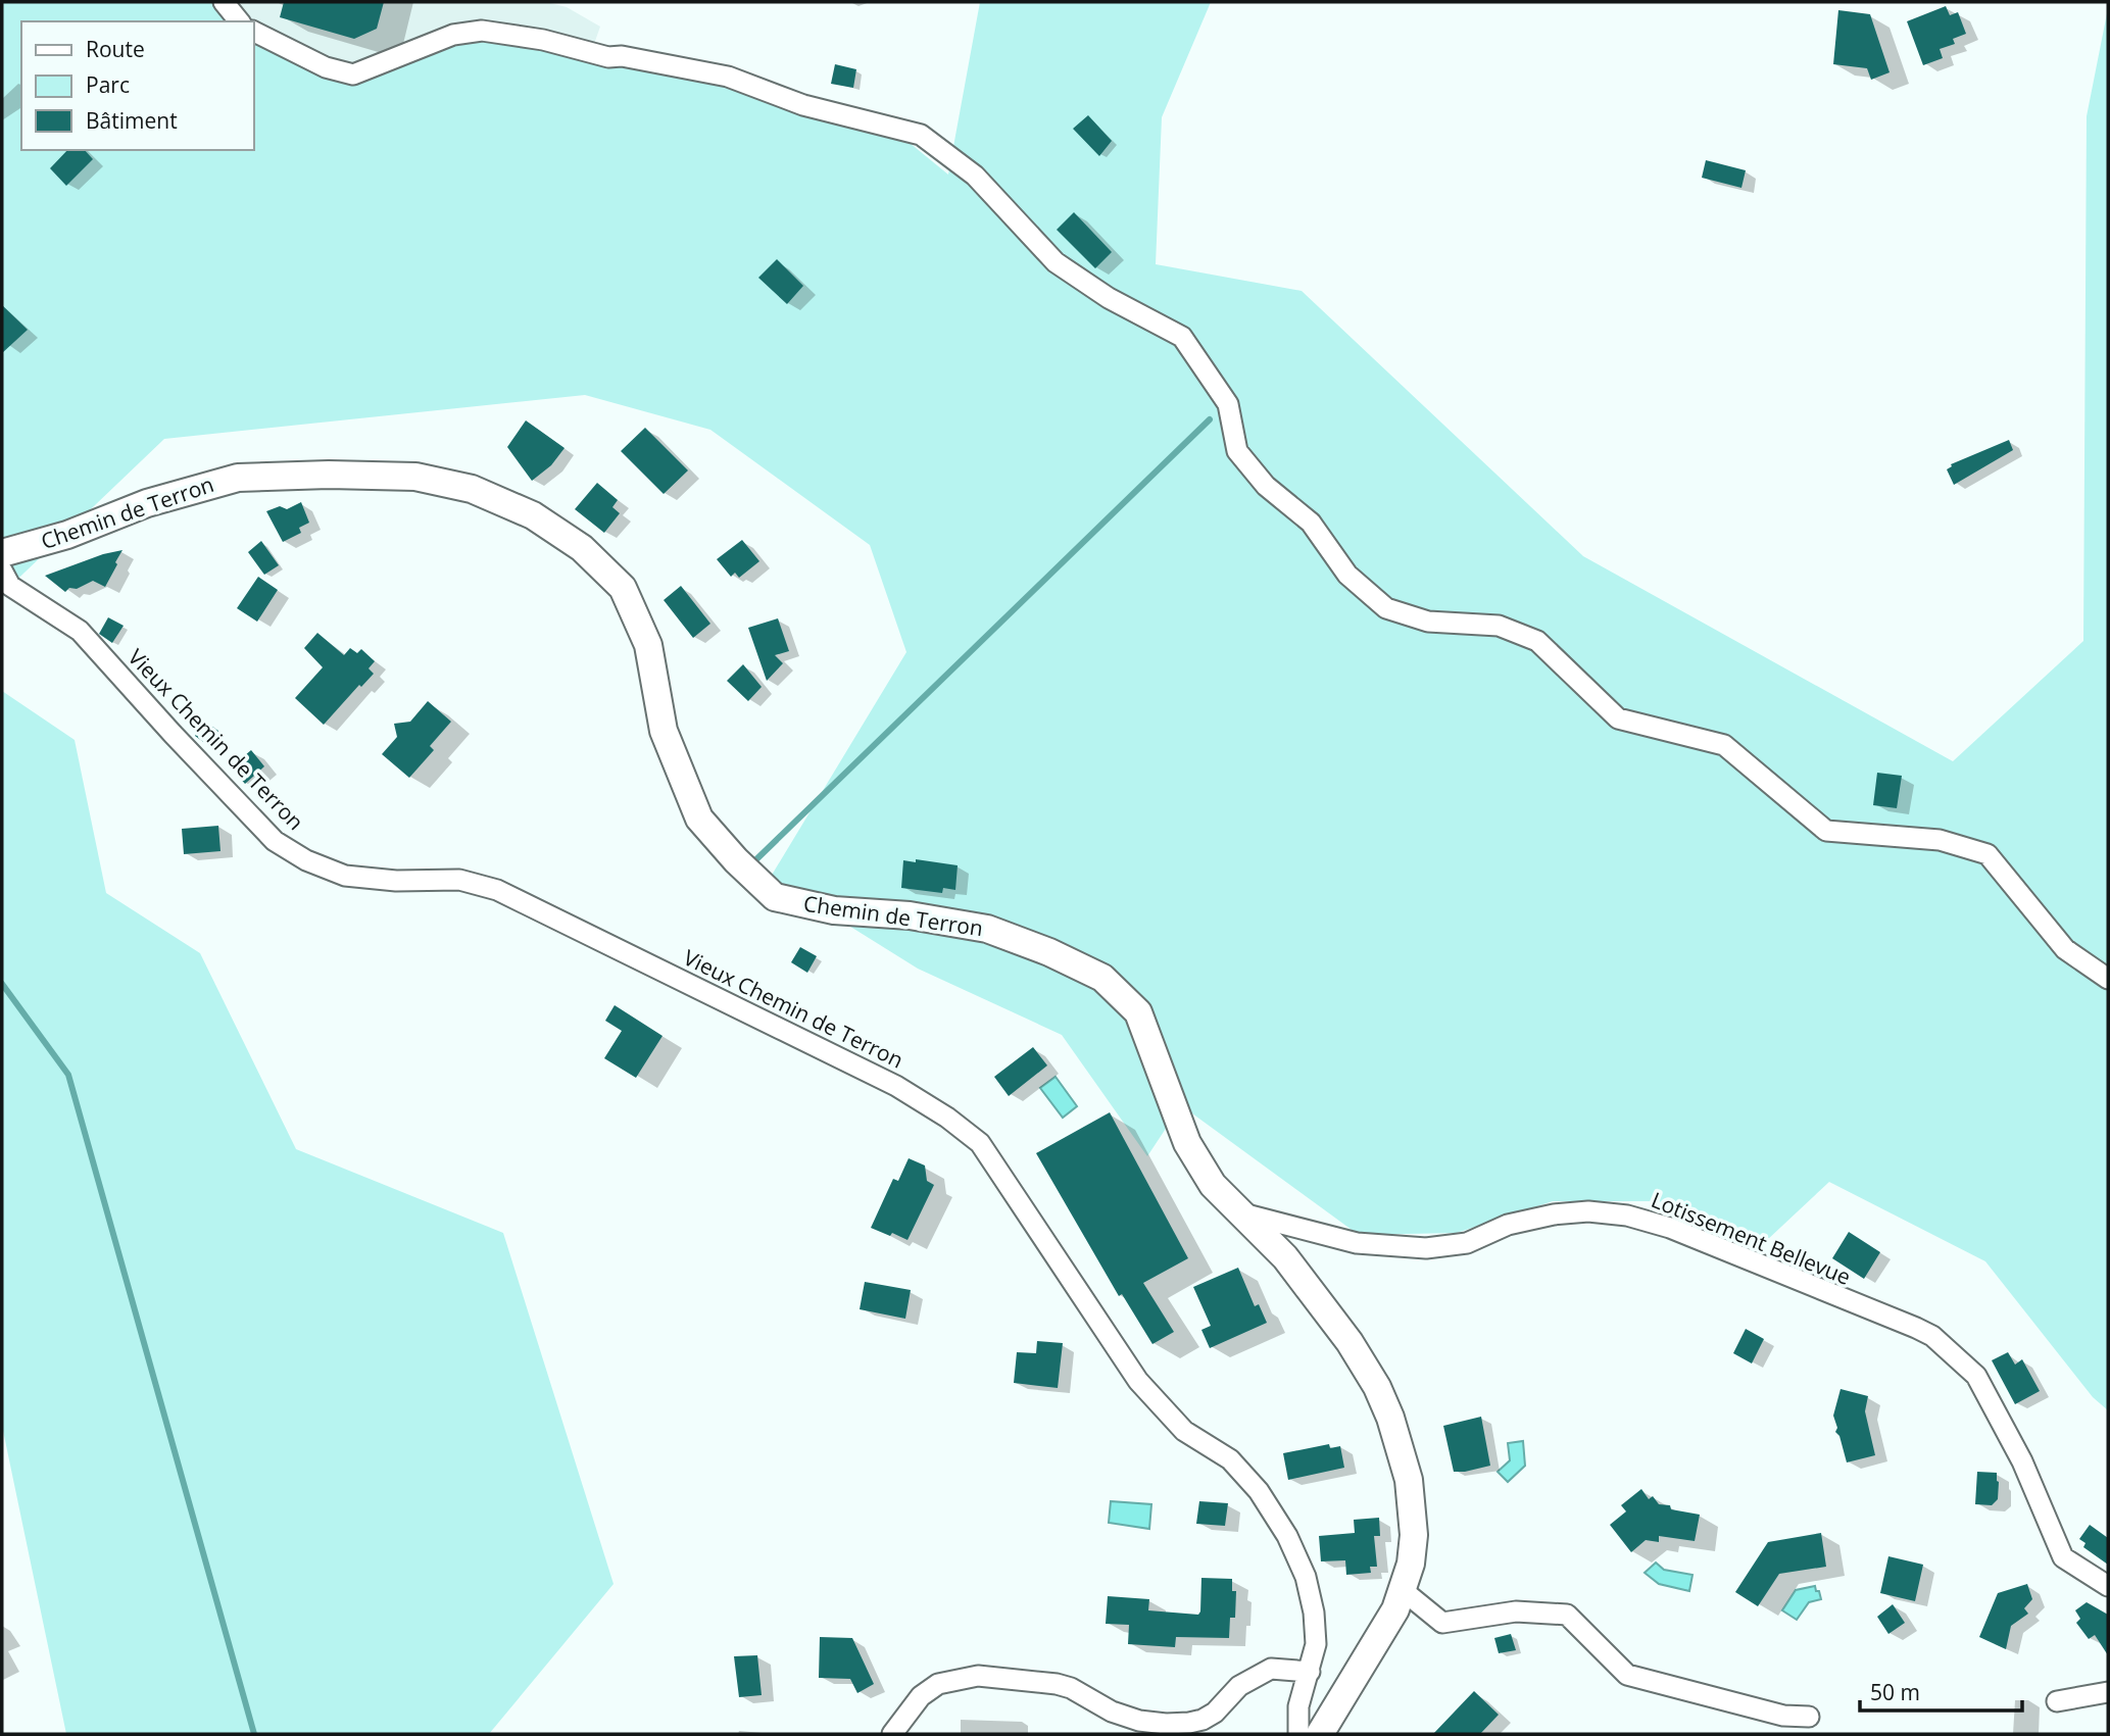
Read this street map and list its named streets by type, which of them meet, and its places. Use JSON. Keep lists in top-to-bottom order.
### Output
{
  "streets": {
    "street": ["Chemin de Terron", "Vieux Chemin de Terron", "Lotissement Bellevue"]
  },
  "crossings": [
    ["Chemin de Terron", "Lotissement Bellevue"]
  ],
  "legend": ["Route", "Parc", "Bâtiment"],
  "scale_bar": "50 m"
}
